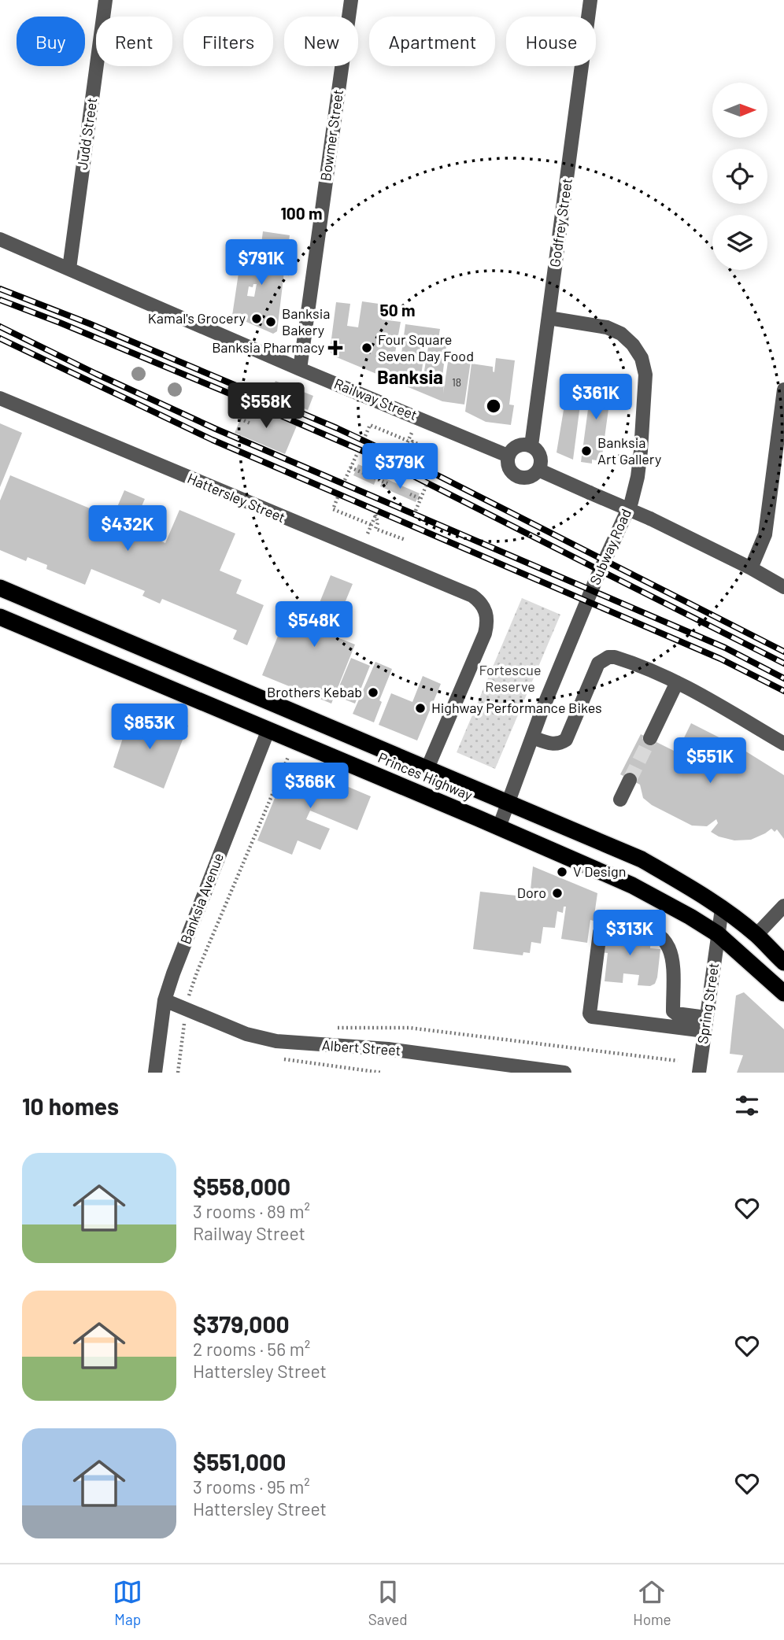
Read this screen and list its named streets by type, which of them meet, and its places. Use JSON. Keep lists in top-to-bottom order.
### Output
{
  "streets": {
    "highway": ["Princes Highway"],
    "street": [
      "Judd Street",
      "Bowmer Street",
      "Godfrey Street",
      "Railway Street",
      "Hattersley Street",
      "Subway Road",
      "Banksia Avenue",
      "Spring Street",
      "Albert Street"
    ]
  },
  "crossings": [
    ["Judd Street", "Railway Street"],
    ["Bowmer Street", "Railway Street"],
    ["Godfrey Street", "Railway Street"],
    ["Godfrey Street", "Subway Road"],
    ["Hattersley Street", "Princes Highway"],
    ["Subway Road", "Princes Highway"],
    ["Princes Highway", "Banksia Avenue"],
    ["Princes Highway", "Spring Street"],
    ["Banksia Avenue", "Albert Street"]
  ],
  "districts": ["Banksia"],
  "parks": ["Fortescue Reserve"],
  "places": {
    "other": [
      "Kamal's Grocery",
      "Banksia Bakery",
      "Four Square Seven Day Food",
      "Banksia Art Gallery",
      "Brothers Kebab",
      "Highway Performance Bikes",
      "V Design",
      "Doro"
    ],
    "health": ["Banksia Pharmacy"]
  },
  "house_numbers": ["18"],
  "north": "right",
  "page": {
    "chip": [
      "Buy",
      "Rent",
      "Filters",
      "New",
      "Apartment",
      "House"
    ],
    "price": [
      "$791K",
      "$361K",
      "$558K",
      "$379K",
      "$432K",
      "$548K",
      "$853K",
      "$551K",
      "$366K",
      "$313K"
    ],
    "heading": "10 homes",
    "list": [
      {
        "name": "$558,000",
        "note": "3 rooms · 89 m² · Railway Street"
      },
      {
        "name": "$379,000",
        "note": "2 rooms · 56 m² · Hattersley Street"
      },
      {
        "name": "$551,000",
        "note": "3 rooms · 95 m² · Hattersley Street"
      }
    ],
    "tabs": ["Map", "Saved", "Home"]
  },
  "rings": ["100 m", "50 m"]
}
